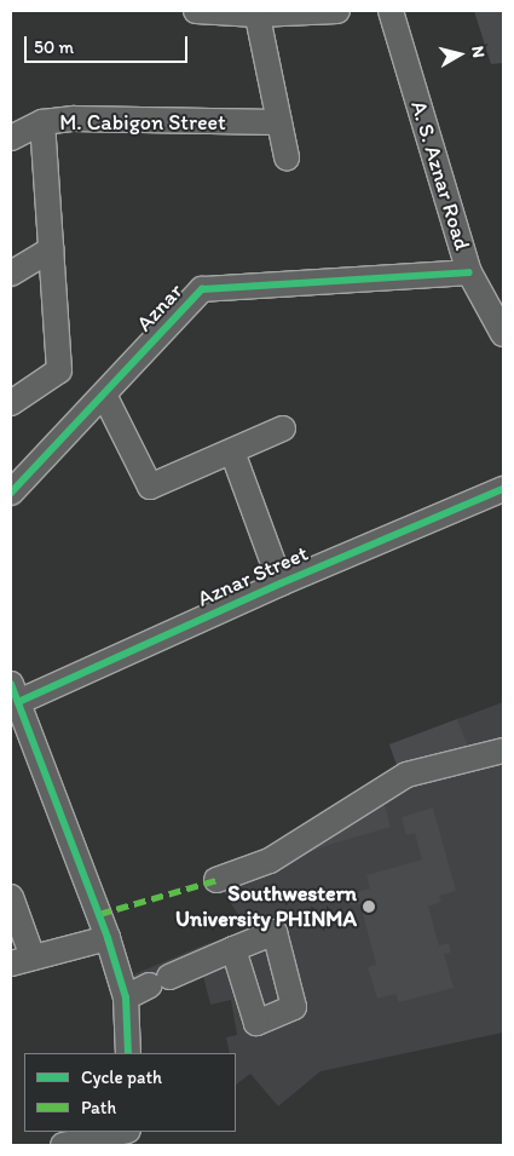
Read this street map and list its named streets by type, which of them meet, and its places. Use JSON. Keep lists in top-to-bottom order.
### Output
{
  "streets": {
    "street": [
      "M. Cabigon Street",
      "A. S. Aznar Road",
      "Aznar",
      "Aznar Street"
    ]
  },
  "crossings": [
    ["A. S. Aznar Road", "Aznar"]
  ],
  "places": ["Southwestern University PHINMA"],
  "legend": ["Cycle path", "Path"],
  "scale_bar": "50 m",
  "north": "right"
}
